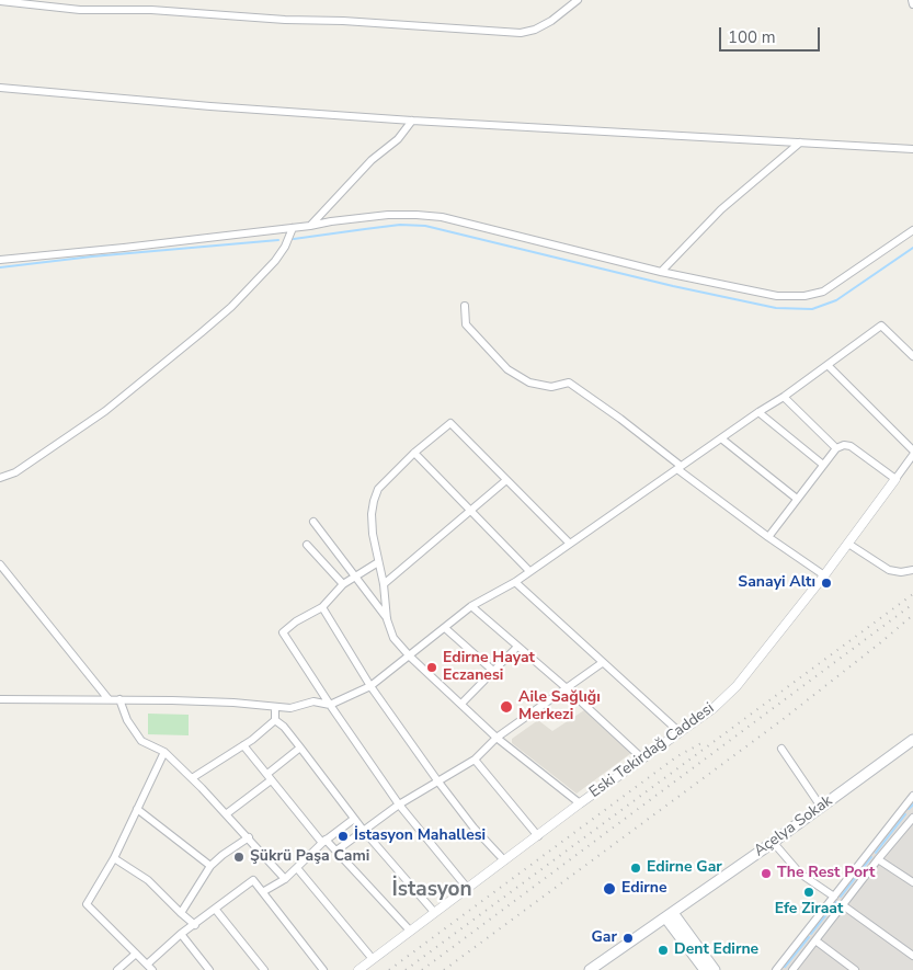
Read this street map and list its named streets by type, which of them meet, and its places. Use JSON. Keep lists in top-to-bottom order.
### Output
{
  "streets": {
    "main road": ["Açelya Sokak"],
    "street": ["Eski Tekirdağ Caddesi"]
  },
  "districts": ["İstasyon"],
  "places": [
    "Sanayi Altı",
    "Edirne Hayat Eczanesi",
    "Aile Sağlığı Merkezi",
    "İstasyon Mahallesi",
    "Şükrü Paşa Cami",
    "Edirne Gar",
    "The Rest Port",
    "Edirne",
    "Efe Ziraat",
    "Gar",
    "Dent Edirne"
  ],
  "scale_bar": "100 m"
}
